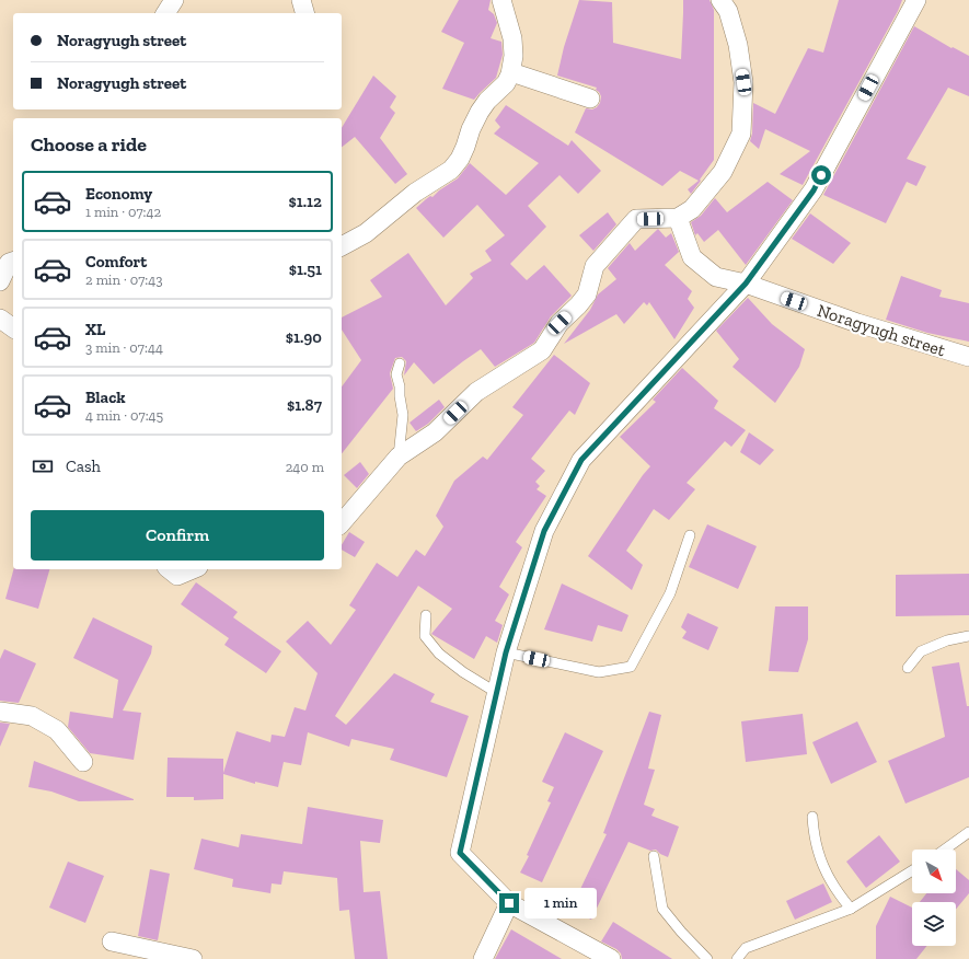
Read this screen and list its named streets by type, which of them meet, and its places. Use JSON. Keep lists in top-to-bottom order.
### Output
{
  "streets": {
    "street": ["Noragyugh street"]
  },
  "north": "bottom right",
  "page": {
    "banner": ["Noragyugh street", "Noragyugh street"],
    "heading": "Choose a ride",
    "list": [
      {
        "name": "Economy",
        "note": "1 min · 07:42",
        "value": "$1.12"
      },
      {
        "name": "Comfort",
        "note": "2 min · 07:43",
        "value": "$1.51"
      },
      {
        "name": "XL",
        "note": "3 min · 07:44",
        "value": "$1.90"
      },
      {
        "name": "Black",
        "note": "4 min · 07:45",
        "value": "$1.87"
      }
    ],
    "pay": ["Cash", "240 m"],
    "buttons": "Confirm",
    "bubble": "1 min"
  }
}
